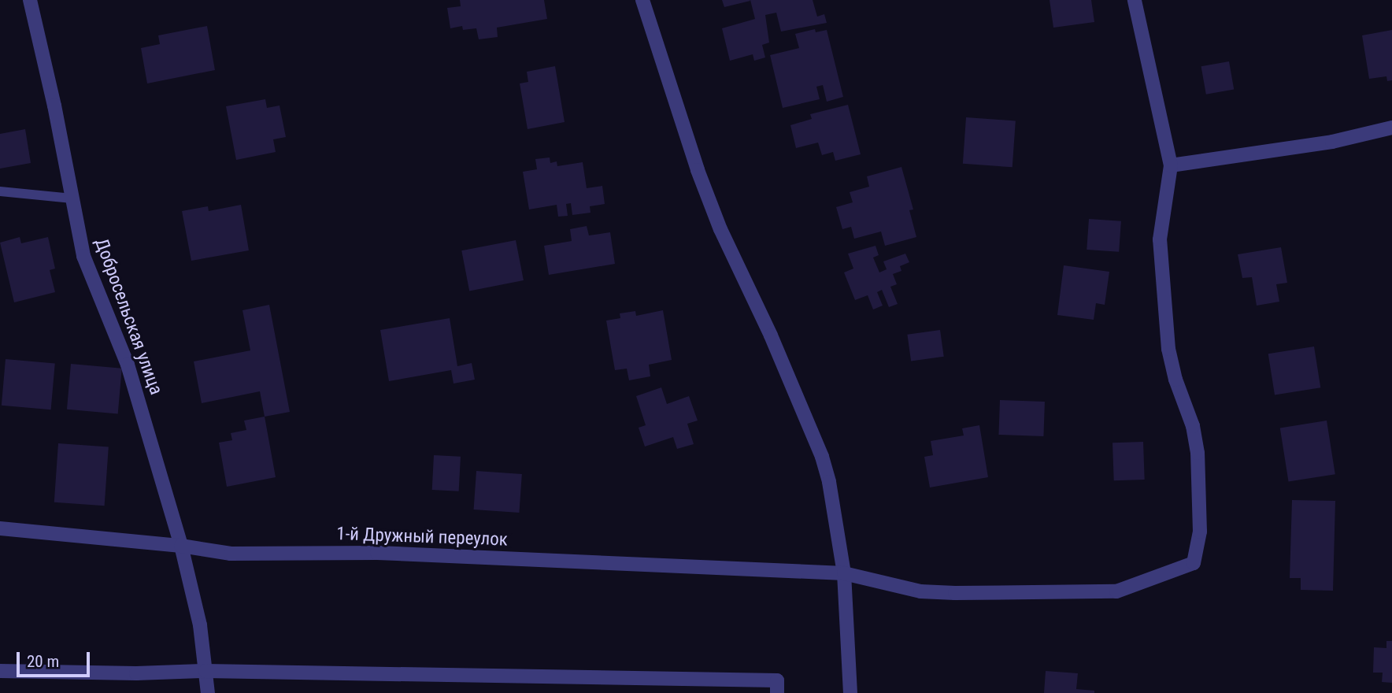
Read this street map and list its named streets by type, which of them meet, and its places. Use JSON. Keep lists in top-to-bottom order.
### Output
{
  "streets": {
    "street": ["Добросельская улица", "1-й Дружный переулок"]
  },
  "crossings": [
    ["Добросельская улица", "1-й Дружный переулок"]
  ],
  "scale_bar": "20 m"
}
